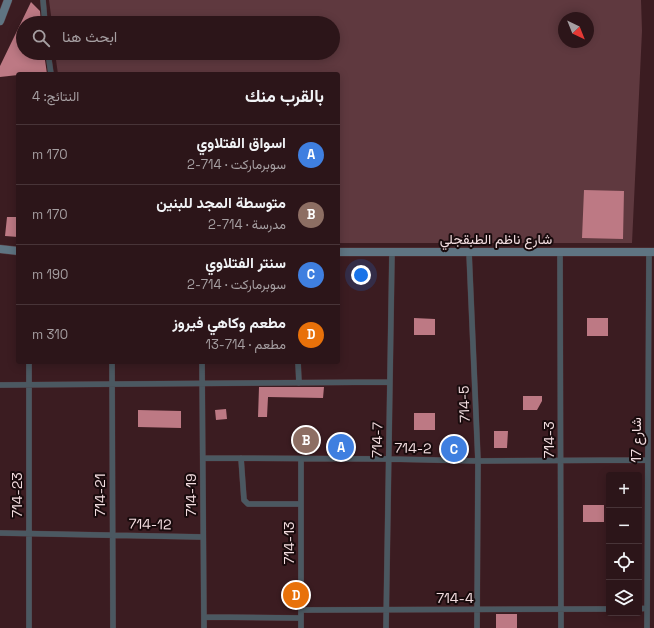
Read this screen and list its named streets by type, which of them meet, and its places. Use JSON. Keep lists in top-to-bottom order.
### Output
{
  "streets": {
    "main road": ["شارع ناظم الطبقجلي"],
    "street": [
      "714-5",
      "714-7",
      "714-3",
      "شارع 17",
      "714-2",
      "714-23",
      "714-21",
      "714-19",
      "714-12",
      "714-13",
      "714-4"
    ]
  },
  "crossings": [
    ["شارع ناظم الطبقجلي", "714-5"],
    ["شارع ناظم الطبقجلي", "714-7"],
    ["شارع ناظم الطبقجلي", "714-3"],
    ["شارع ناظم الطبقجلي", "شارع 17"],
    ["714-5", "714-2"],
    ["714-5", "714-4"],
    ["714-7", "714-2"],
    ["714-7", "714-4"],
    ["714-3", "714-2"],
    ["714-3", "714-4"],
    ["شارع 17", "714-2"],
    ["714-2", "714-19"],
    ["714-2", "714-13"],
    ["714-23", "714-12"],
    ["714-21", "714-12"],
    ["714-19", "714-12"],
    ["714-13", "714-4"]
  ],
  "north": "bottom right",
  "page": {
    "search": "ابحث هنا",
    "heading": ["بالقرب منك", "النتائج: 4"],
    "list": [
      {
        "mark": "A",
        "name": "اسواق الفتلاوي",
        "note": "سوبرماركت · 714-2",
        "value": "170 m"
      },
      {
        "mark": "B",
        "name": "متوسطة المجد للبنين",
        "note": "مدرسة · 714-2",
        "value": "170 m"
      },
      {
        "mark": "C",
        "name": "سنتر الفتلاوي",
        "note": "سوبرماركت · 714-2",
        "value": "190 m"
      },
      {
        "mark": "D",
        "name": "مطعم وكاهي فيروز",
        "note": "مطعم · 714-13",
        "value": "310 m"
      }
    ],
    "pins": [
      "B",
      "A",
      "C",
      "D"
    ],
    "map_buttons": ["+", "−"]
  }
}
